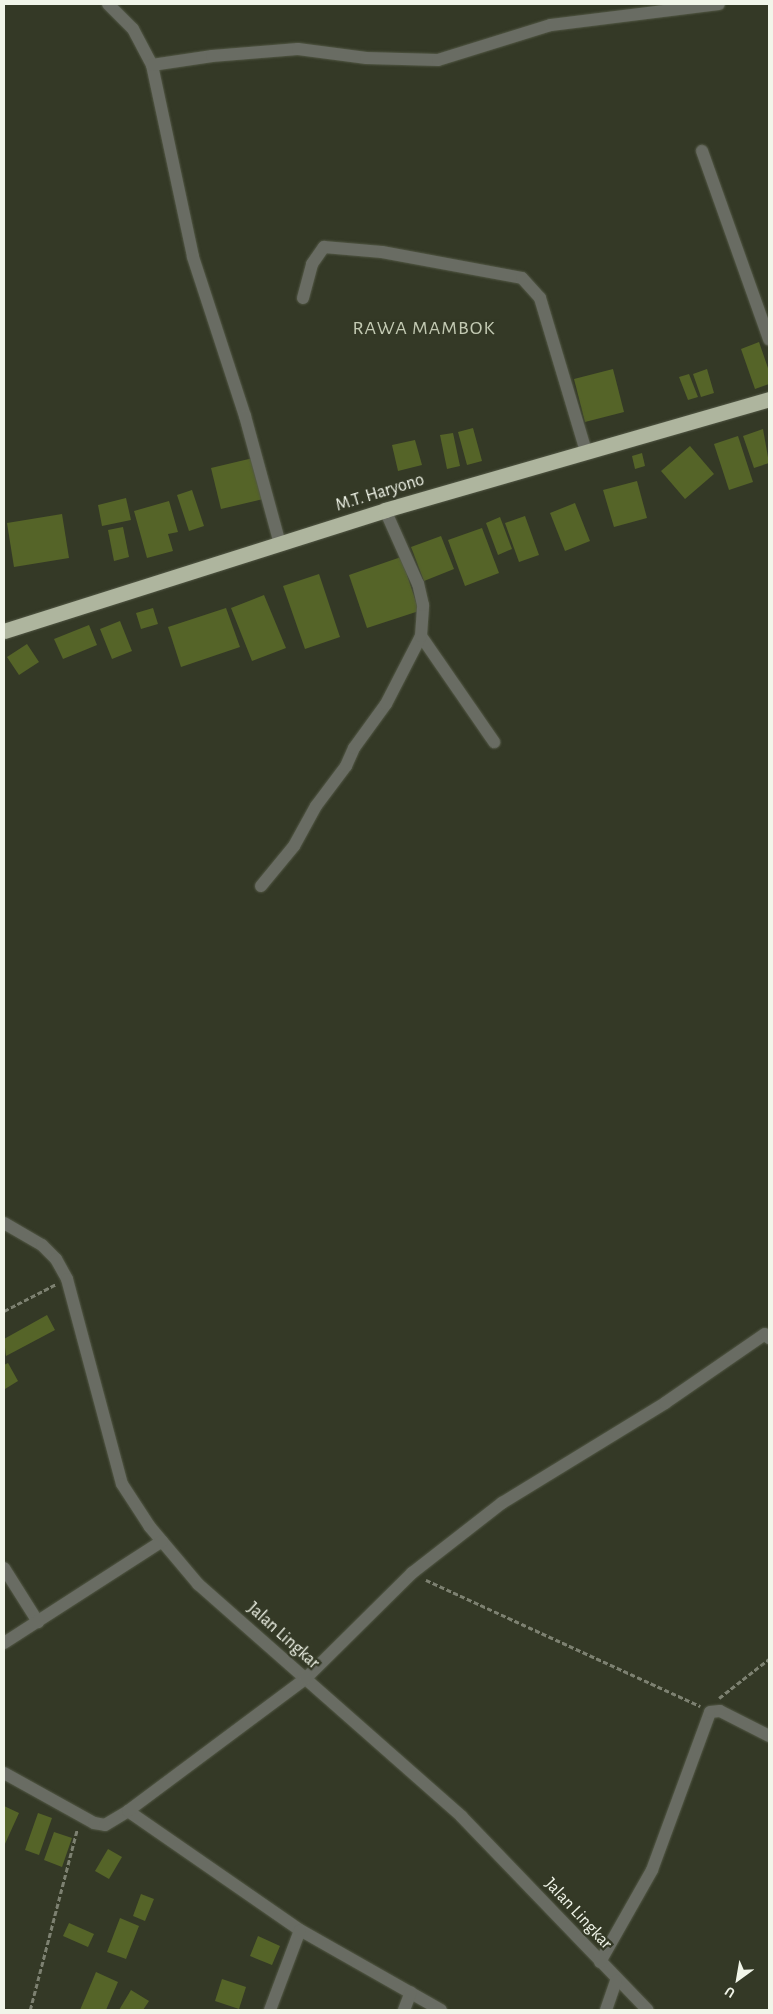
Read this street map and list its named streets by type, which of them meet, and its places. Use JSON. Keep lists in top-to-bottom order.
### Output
{
  "streets": {
    "highway": ["M.T. Haryono"],
    "street": ["Jalan Lingkar"]
  },
  "districts": ["RAWA MAMBOK"],
  "north": "bottom left"
}
